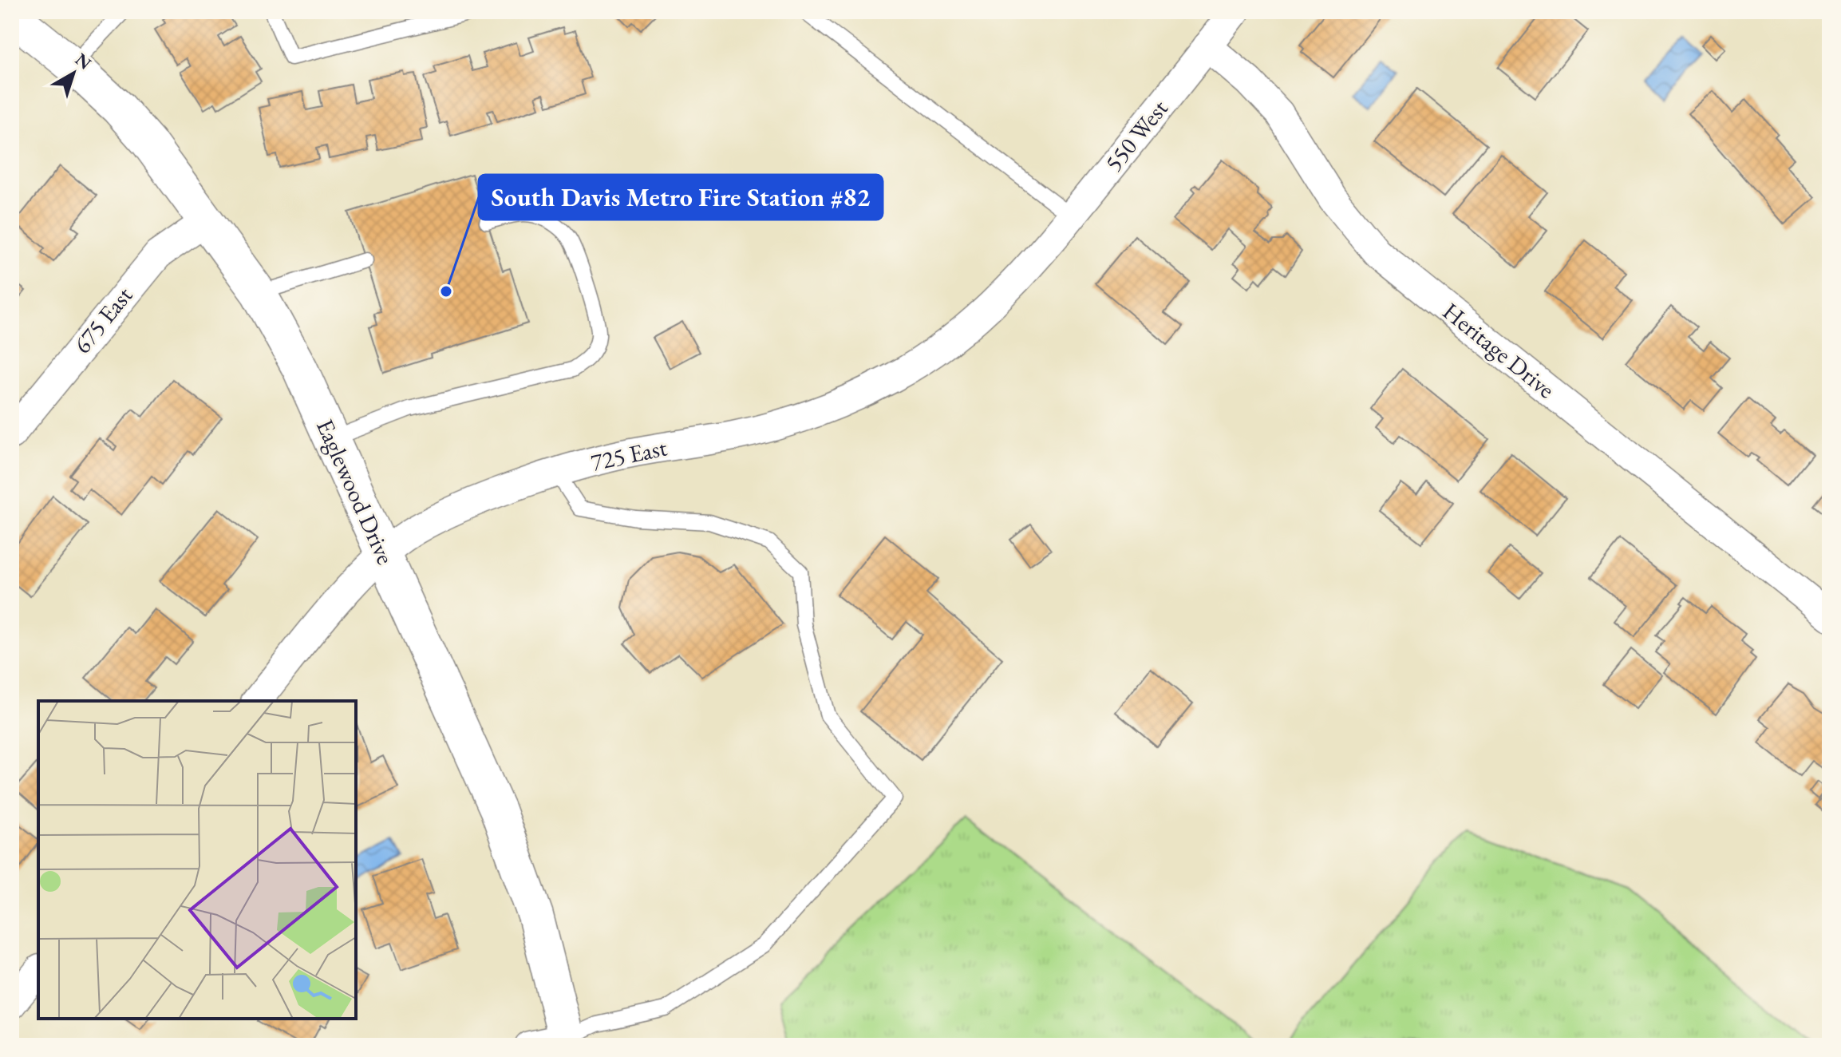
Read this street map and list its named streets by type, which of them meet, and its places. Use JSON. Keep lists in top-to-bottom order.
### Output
{
  "streets": {
    "main road": ["Eaglewood Drive"],
    "street": [
      "550 West",
      "675 East",
      "Heritage Drive",
      "725 East"
    ]
  },
  "crossings": [
    ["550 West", "Heritage Drive"],
    ["550 West", "725 East"],
    ["675 East", "Eaglewood Drive"],
    ["725 East", "Eaglewood Drive"]
  ],
  "places": ["South Davis Metro Fire Station #82"],
  "north": "top right"
}
